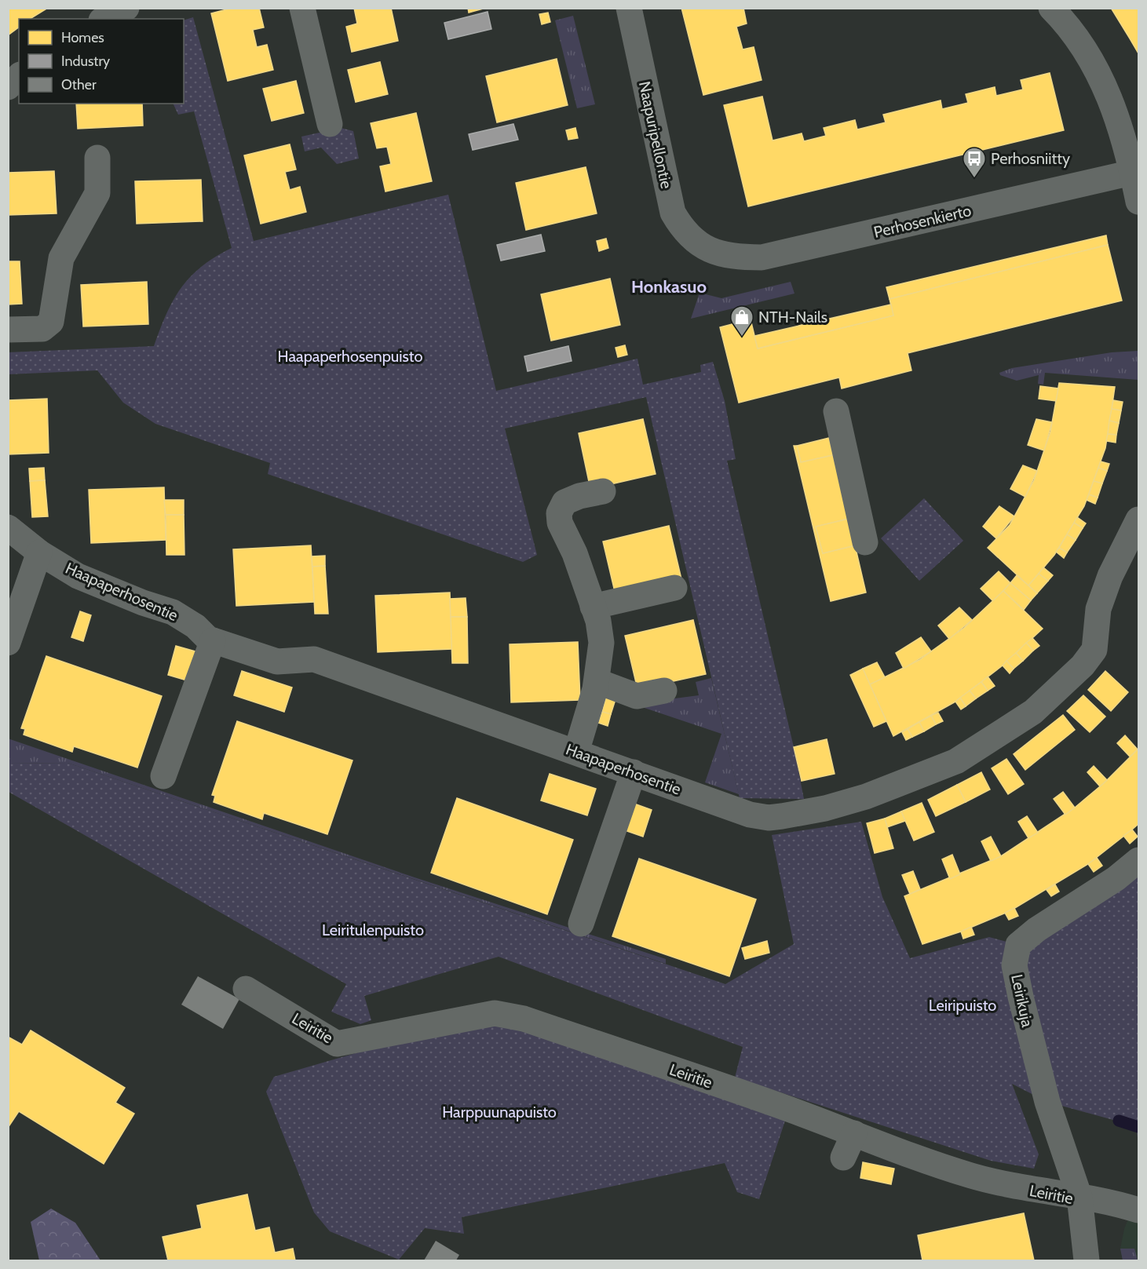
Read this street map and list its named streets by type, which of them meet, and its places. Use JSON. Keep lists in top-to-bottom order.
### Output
{
  "streets": {
    "street": [
      "Naapuripellontie",
      "Perhosenkierto",
      "Haapaperhosentie",
      "Leirikuja",
      "Leiritie"
    ]
  },
  "crossings": [
    ["Naapuripellontie", "Perhosenkierto"],
    ["Leirikuja", "Leiritie"]
  ],
  "districts": ["Honkasuo"],
  "parks": [
    "Haapaperhosenpuisto",
    "Leiritulenpuisto",
    "Leiripuisto",
    "Harppuunapuisto"
  ],
  "places": {
    "bus stop": ["Perhosniitty"],
    "shop": ["NTH-Nails"]
  },
  "legend": ["Homes", "Industry", "Other"]
}
